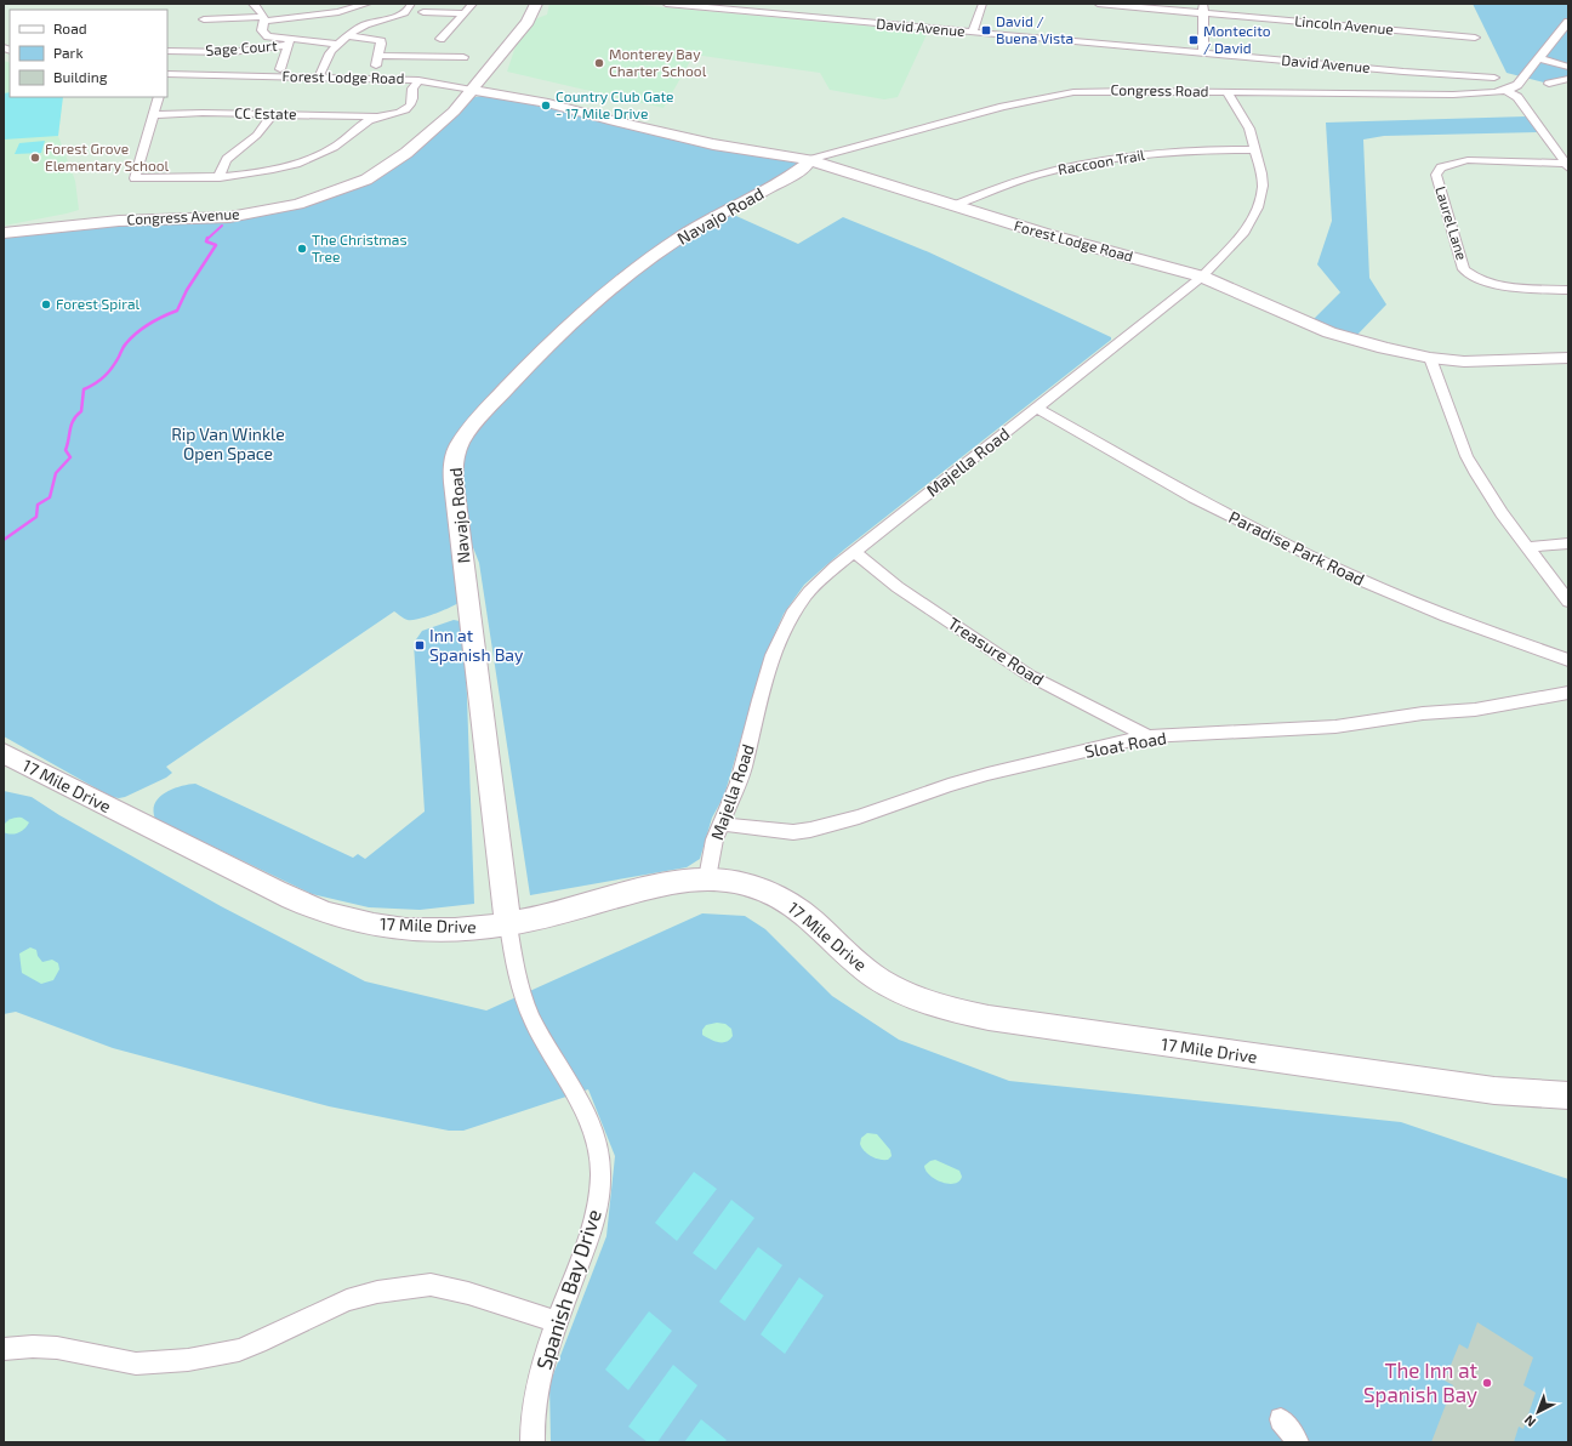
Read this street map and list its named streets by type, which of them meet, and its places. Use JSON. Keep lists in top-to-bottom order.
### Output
{
  "streets": {
    "street": [
      "Lincoln Avenue",
      "David Avenue",
      "Sage Court",
      "Forest Lodge Road",
      "Congress Road",
      "CC Estate",
      "Raccoon Trail",
      "Navajo Road",
      "Congress Avenue",
      "Laurel Lane",
      "Majella Road",
      "Paradise Park Road",
      "Treasure Road",
      "Sloat Road",
      "17 Mile Drive",
      "Spanish Bay Drive"
    ]
  },
  "crossings": [
    ["Forest Lodge Road", "Congress Road"],
    ["Forest Lodge Road", "Raccoon Trail"],
    ["Forest Lodge Road", "Navajo Road"],
    ["Forest Lodge Road", "Congress Avenue"],
    ["Forest Lodge Road", "Majella Road"],
    ["Congress Road", "Navajo Road"],
    ["Congress Road", "Majella Road"],
    ["Raccoon Trail", "Majella Road"],
    ["Navajo Road", "17 Mile Drive"],
    ["Navajo Road", "Spanish Bay Drive"],
    ["Majella Road", "Paradise Park Road"],
    ["Majella Road", "Treasure Road"],
    ["Majella Road", "Sloat Road"],
    ["Majella Road", "17 Mile Drive"],
    ["Treasure Road", "Sloat Road"],
    ["17 Mile Drive", "Spanish Bay Drive"]
  ],
  "parks": ["Rip Van Winkle Open Space"],
  "places": {
    "transit": ["David / Buena Vista", "Montecito / David", "Inn at Spanish Bay"],
    "other": [
      "Monterey Bay Charter School",
      "Country Club Gate - 17 Mile Drive",
      "Forest Grove Elementary School",
      "The Christmas Tree",
      "Forest Spiral",
      "The Inn at Spanish Bay"
    ]
  },
  "legend": ["Road", "Park", "Building"],
  "north": "bottom left"
}
